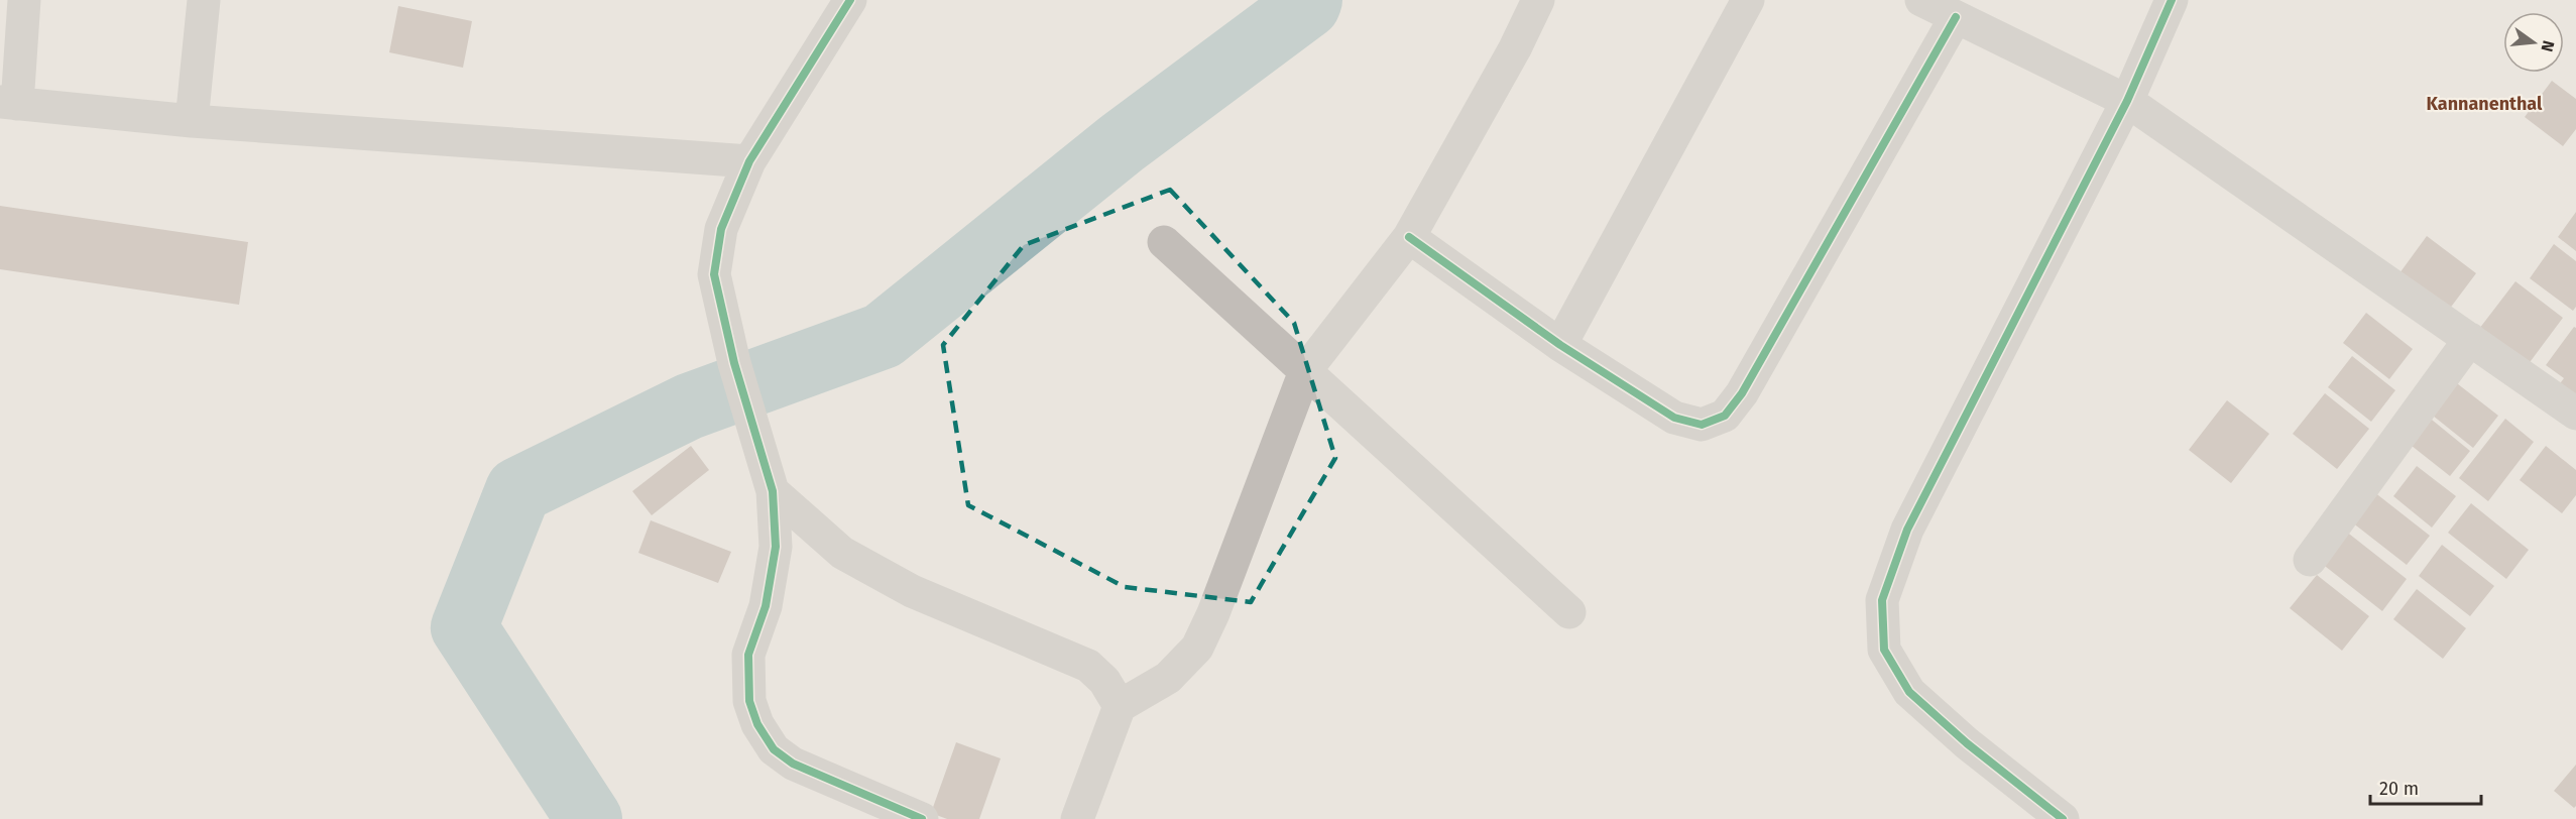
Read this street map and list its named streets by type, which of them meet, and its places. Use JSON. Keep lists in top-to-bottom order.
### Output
{
  "districts": ["Kannanenthal"],
  "scale_bar": "20 m",
  "north": "right"
}
